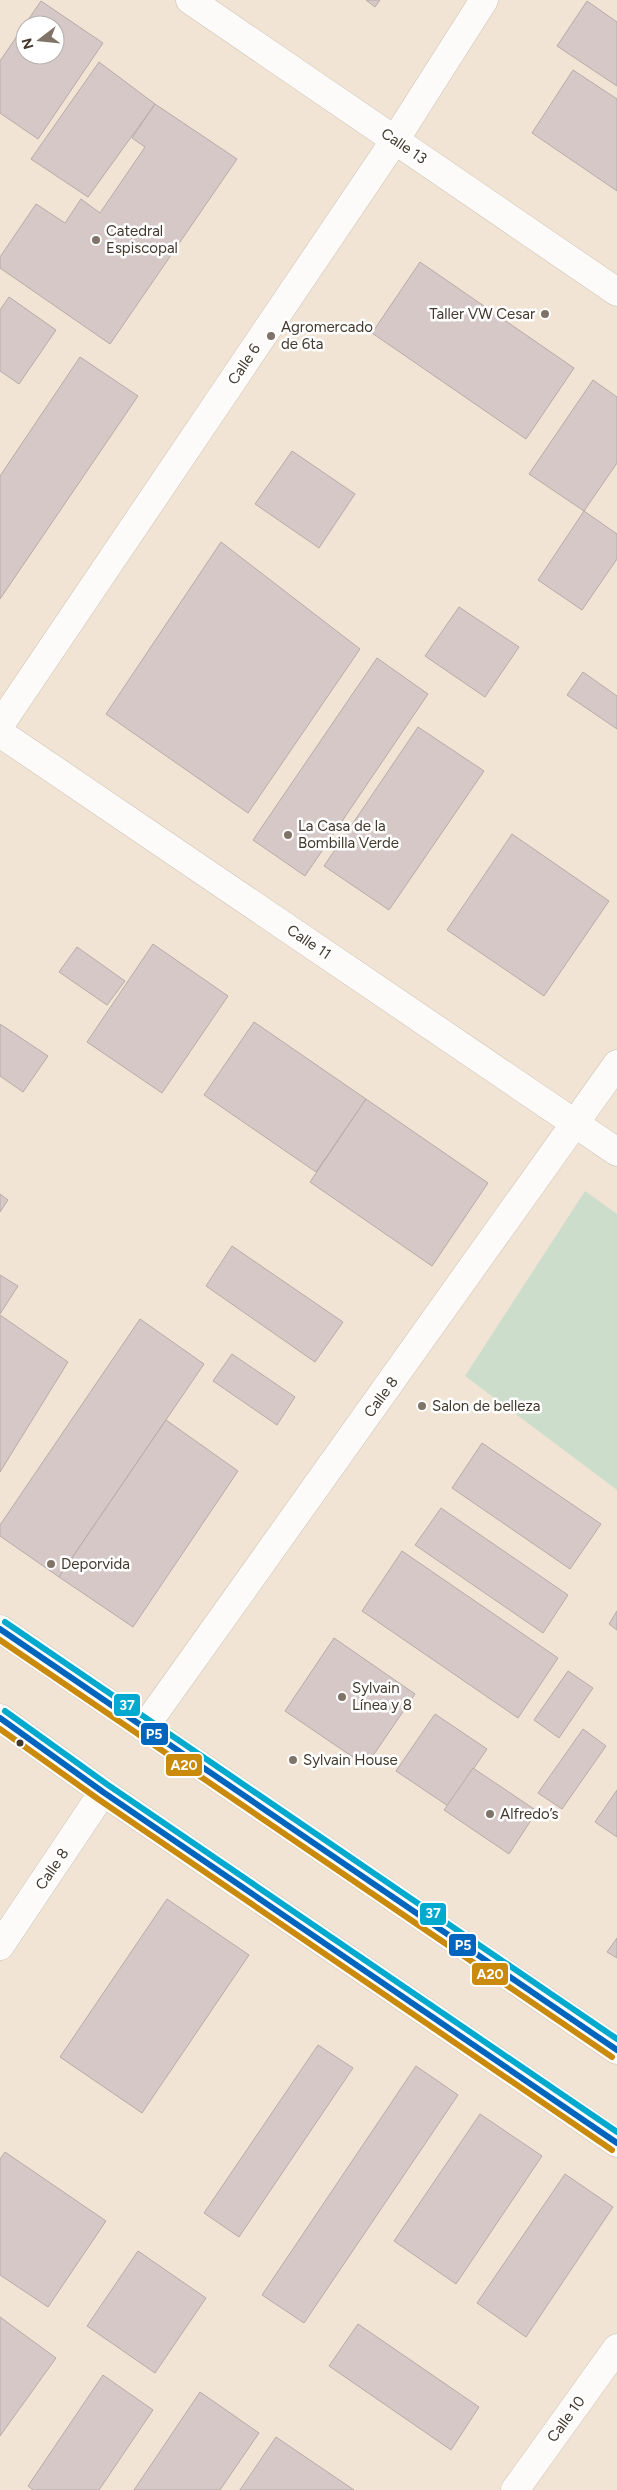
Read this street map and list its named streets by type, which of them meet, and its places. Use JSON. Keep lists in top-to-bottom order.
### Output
{
  "streets": {
    "street": [
      "Calle 13",
      "Calle 6",
      "Calle 11",
      "Calle 8",
      "Calle 10"
    ]
  },
  "crossings": [
    ["Calle 13", "Calle 6"],
    ["Calle 11", "Calle 8"]
  ],
  "places": [
    "Catedral Espiscopal",
    "Taller VW Cesar",
    "Agromercado de 6ta",
    "La Casa de la Bombilla Verde",
    "Salon de belleza",
    "Deporvida",
    "Sylvain Línea y 8",
    "Sylvain House",
    "Alfredo’s"
  ],
  "lines": ["transit line 37", "transit line P5", "transit line A20"],
  "north": "left"
}
